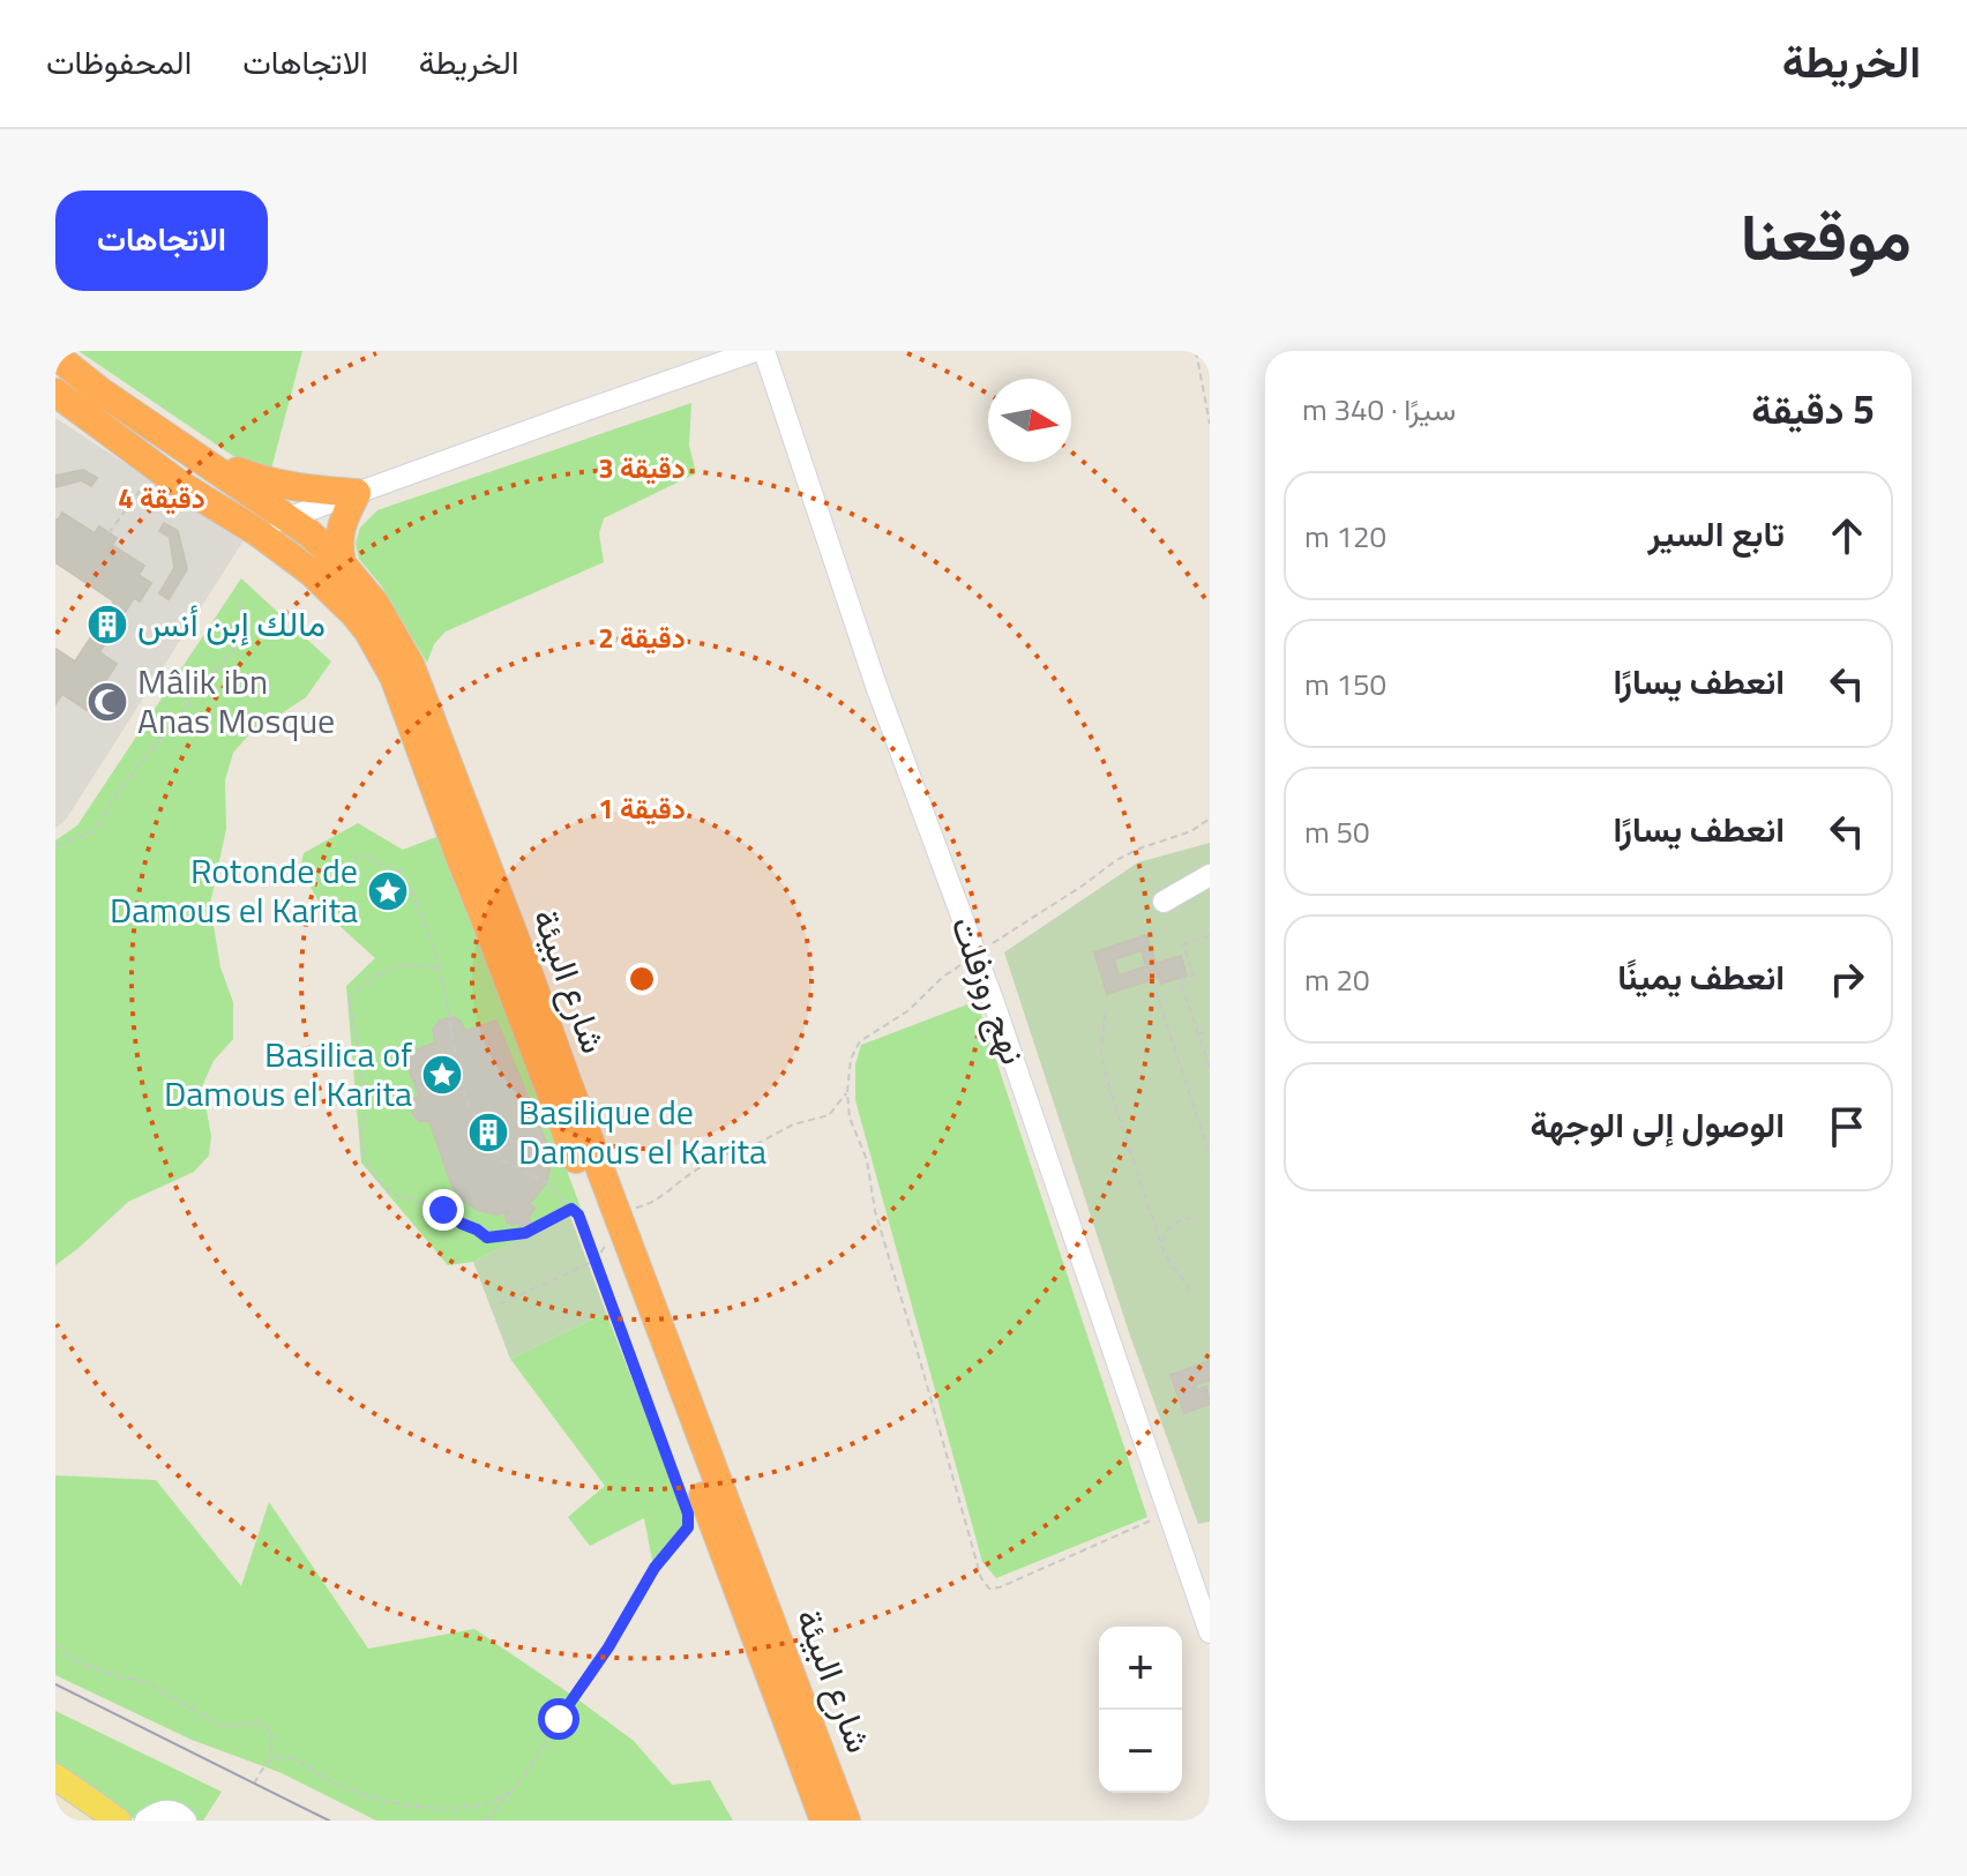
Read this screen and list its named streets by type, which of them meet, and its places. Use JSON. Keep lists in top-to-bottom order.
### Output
{
  "streets": {
    "highway": ["شارع البيئة"],
    "street": ["نهج روزفلت"]
  },
  "places": {
    "building": ["مالك إبن أنس", "Basilique de Damous el Karita"],
    "mosque": ["Mâlik ibn Anas Mosque"],
    "place": ["Rotonde de Damous el Karita", "Basilica of Damous el Karita"]
  },
  "north": "right",
  "page": {
    "header": "الخريطة",
    "nav": ["الخريطة", "الاتجاهات", "المحفوظات"],
    "title": "موقعنا",
    "buttons": "الاتجاهات",
    "heading": ["5 دقيقة", "سيرًا · 340 m"],
    "list": [
      ["تابع السير", "120 m"],
      ["انعطف يسارًا", "150 m"],
      ["انعطف يسارًا", "50 m"],
      ["انعطف يمينًا", "20 m"],
      "الوصول إلى الوجهة"
    ],
    "map_buttons": ["+", "−"]
  },
  "rings": [
    "3 دقيقة",
    "4 دقيقة",
    "2 دقيقة",
    "1 دقيقة"
  ]
}
